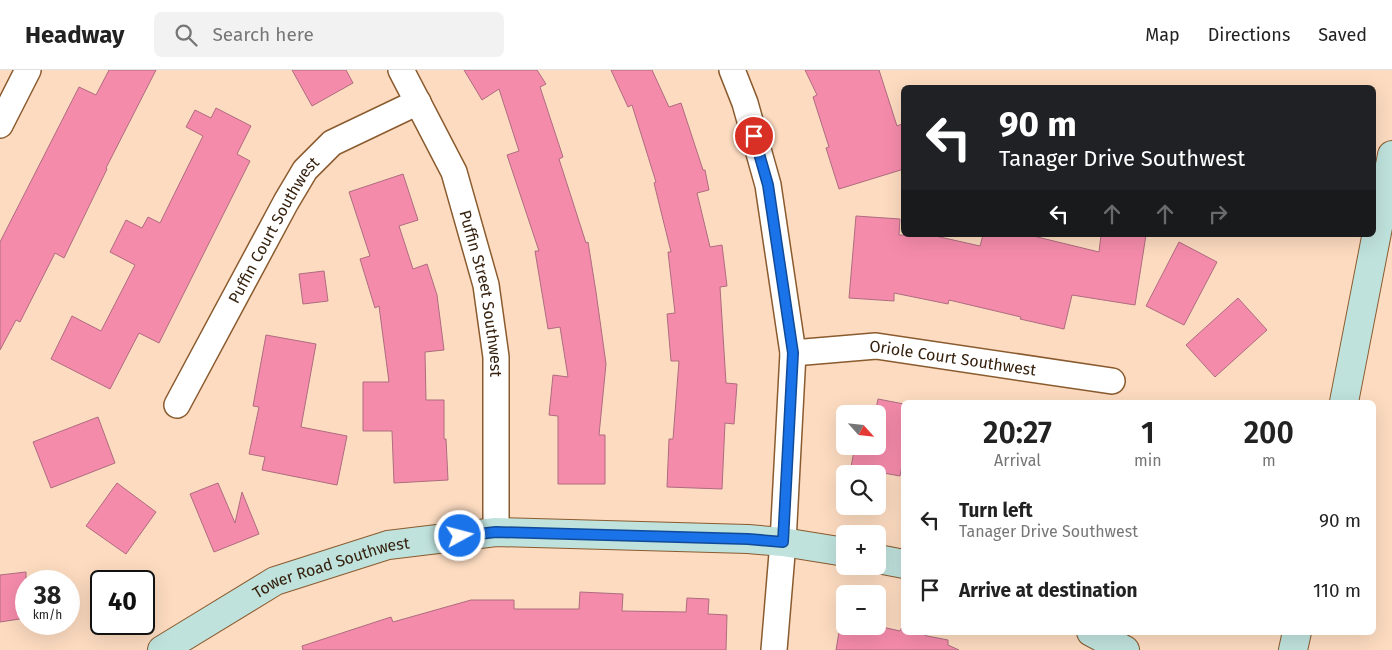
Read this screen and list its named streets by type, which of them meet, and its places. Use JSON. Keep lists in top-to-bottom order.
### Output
{
  "streets": {
    "street": [
      "Puffin Court Southwest",
      "Puffin Street Southwest",
      "Oriole Court Southwest",
      "Tower Road Southwest"
    ]
  },
  "crossings": [
    ["Puffin Court Southwest", "Puffin Street Southwest"],
    ["Puffin Street Southwest", "Tower Road Southwest"]
  ],
  "north": "bottom right",
  "page": {
    "header": "Headway",
    "search": "Search here",
    "nav": ["Map", "Directions", "Saved"],
    "turn": ["90 m", "Tanager Drive Southwest"],
    "eta": [
      "20:27",
      "Arrival",
      "1",
      "min",
      "200",
      "m"
    ],
    "map_buttons": ["+", "−"],
    "list": [
      {
        "name": "Turn left",
        "note": "Tanager Drive Southwest",
        "value": "90 m"
      },
      {
        "name": "Arrive at destination",
        "value": "110 m"
      }
    ],
    "speed": "38 km/h",
    "limit": "40"
  }
}
